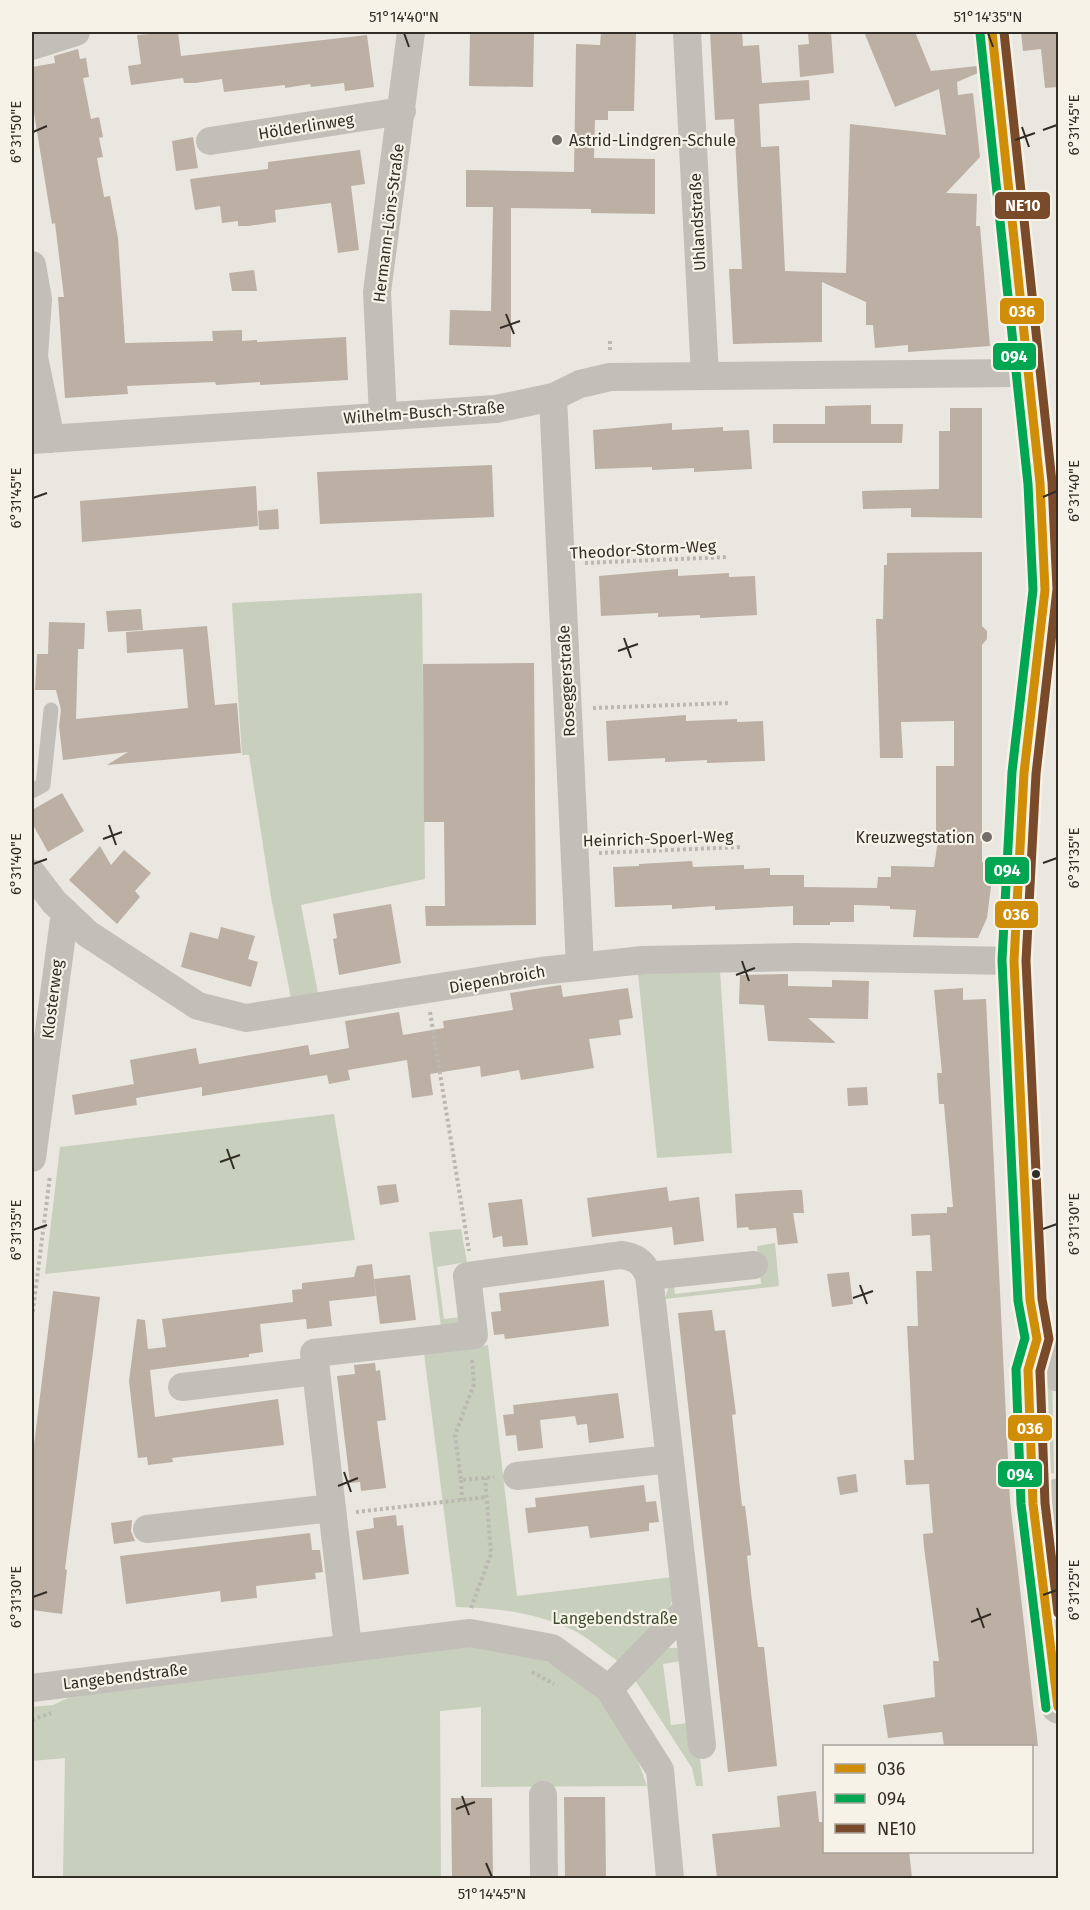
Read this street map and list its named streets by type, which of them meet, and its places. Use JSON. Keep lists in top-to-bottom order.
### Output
{
  "streets": {
    "street": [
      "Hölderlinweg",
      "Uhlandstraße",
      "Hermann-Löns-Straße",
      "Wilhelm-Busch-Straße",
      "Roseggerstraße",
      "Diepenbroich",
      "Klosterweg",
      "Langebendstraße"
    ],
    "path": ["Theodor-Storm-Weg", "Heinrich-Spoerl-Weg"]
  },
  "crossings": [
    ["Hölderlinweg", "Hermann-Löns-Straße"],
    ["Uhlandstraße", "Wilhelm-Busch-Straße"],
    ["Hermann-Löns-Straße", "Wilhelm-Busch-Straße"],
    ["Wilhelm-Busch-Straße", "Roseggerstraße"],
    ["Theodor-Storm-Weg", "Roseggerstraße"],
    ["Roseggerstraße", "Heinrich-Spoerl-Weg"],
    ["Roseggerstraße", "Diepenbroich"],
    ["Diepenbroich", "Klosterweg"]
  ],
  "parks": ["Langebendstraße"],
  "places": ["Astrid-Lindgren-Schule", "Kreuzwegstation"],
  "lines": ["transit line 036", "transit line NE10", "transit line 094"],
  "legend": ["036", "094", "NE10"],
  "coordinates": [
    "51°14'40\"N",
    "51°14'35\"N",
    "6°31'45\"E",
    "6°31'50\"E",
    "6°31'40\"E",
    "6°31'35\"E",
    "6°31'30\"E",
    "6°31'25\"E",
    "51°14'45\"N"
  ]
}
